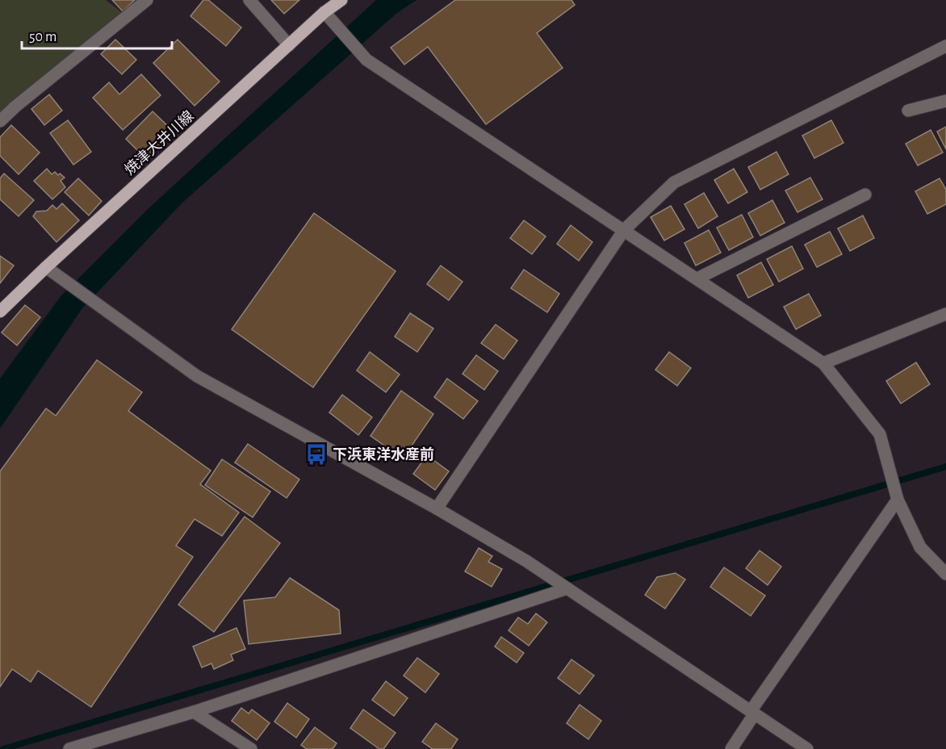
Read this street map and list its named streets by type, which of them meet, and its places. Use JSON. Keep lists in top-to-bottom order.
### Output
{
  "streets": {
    "main road": ["焼津大井川線"]
  },
  "places": {
    "bus stop": ["下浜東洋水産前"]
  },
  "scale_bar": "50 m"
}
